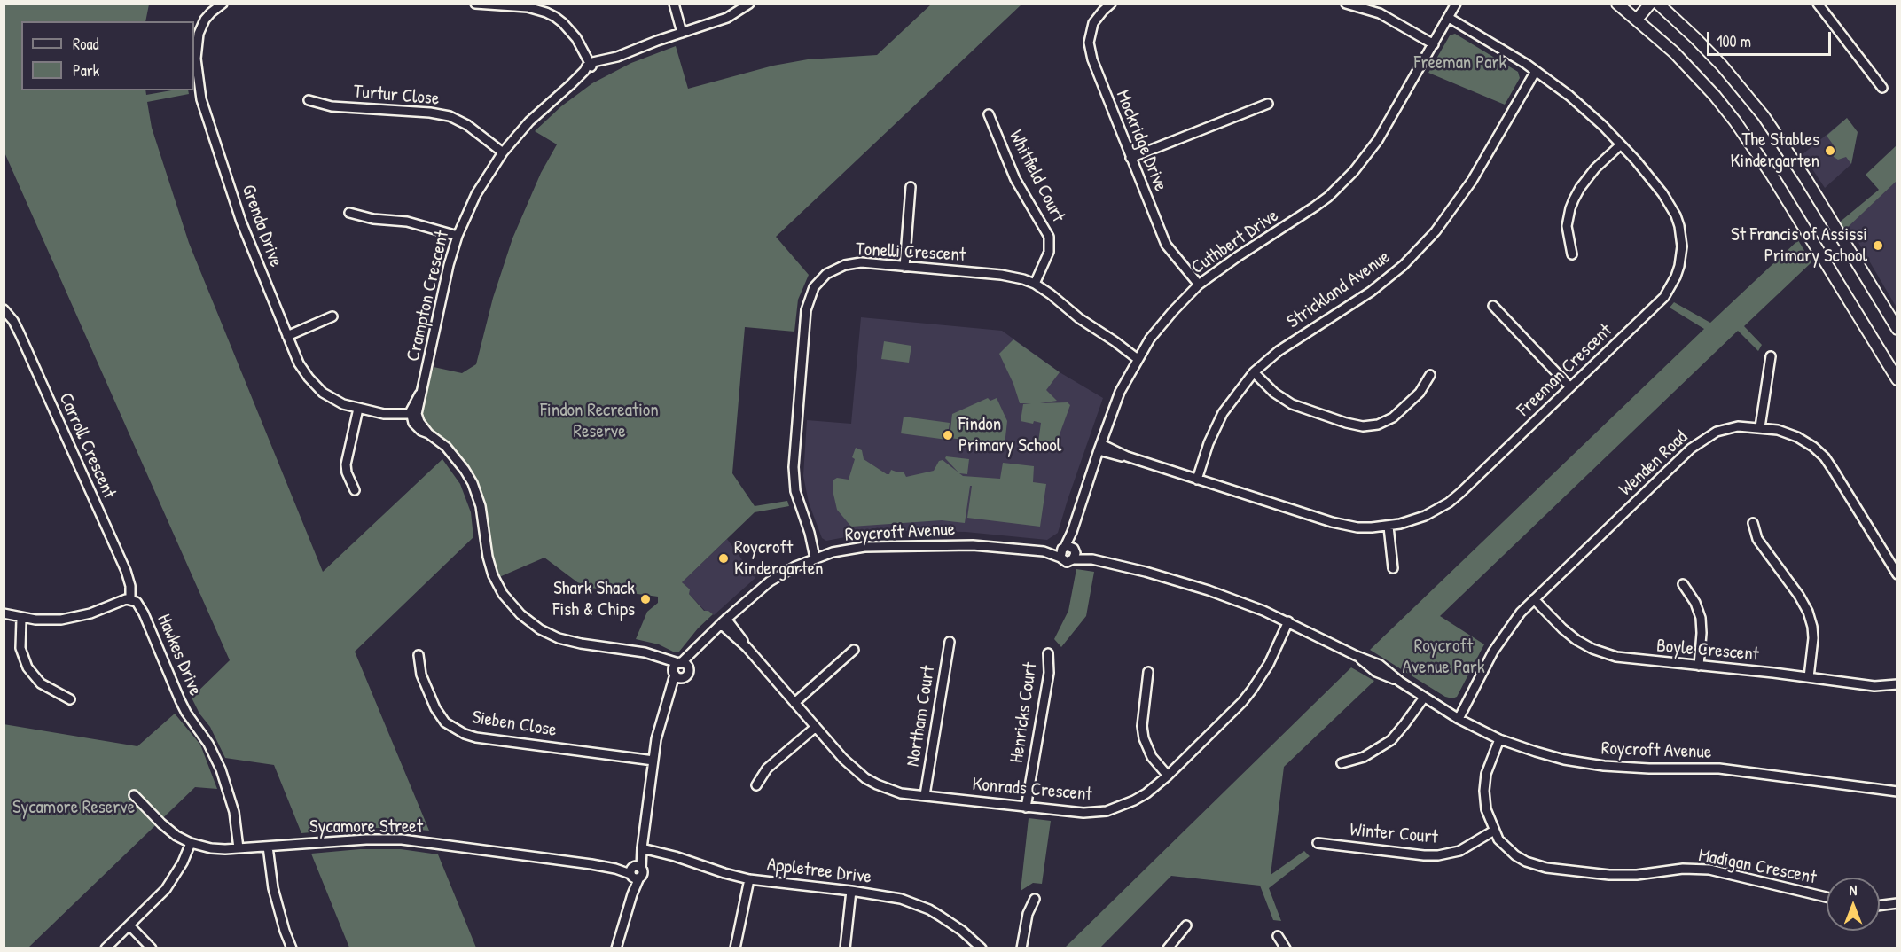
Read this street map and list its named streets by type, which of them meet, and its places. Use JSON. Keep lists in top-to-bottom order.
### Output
{
  "streets": {
    "street": [
      "Turtur Close",
      "Mockridge Drive",
      "Whitfield Court",
      "Grenda Drive",
      "Cuthbert Drive",
      "Tonelli Crescent",
      "Strickland Avenue",
      "Crampton Crescent",
      "Freeman Crescent",
      "Carroll Crescent",
      "Wenden Road",
      "Roycroft Avenue",
      "Boyle Crescent",
      "Hawkes Drive",
      "Henricks Court",
      "Northam Court",
      "Sieben Close",
      "Konrads Crescent",
      "Sycamore Street",
      "Winter Court",
      "Madigan Crescent",
      "Appletree Drive"
    ]
  },
  "crossings": [
    ["Turtur Close", "Crampton Crescent"],
    ["Mockridge Drive", "Cuthbert Drive"],
    ["Whitfield Court", "Tonelli Crescent"],
    ["Grenda Drive", "Crampton Crescent"],
    ["Cuthbert Drive", "Tonelli Crescent"],
    ["Cuthbert Drive", "Freeman Crescent"],
    ["Cuthbert Drive", "Roycroft Avenue"],
    ["Tonelli Crescent", "Roycroft Avenue"],
    ["Strickland Avenue", "Freeman Crescent"],
    ["Carroll Crescent", "Hawkes Drive"],
    ["Wenden Road", "Roycroft Avenue"],
    ["Wenden Road", "Boyle Crescent"],
    ["Roycroft Avenue", "Konrads Crescent"],
    ["Roycroft Avenue", "Madigan Crescent"],
    ["Hawkes Drive", "Sycamore Street"],
    ["Henricks Court", "Konrads Crescent"],
    ["Northam Court", "Konrads Crescent"],
    ["Winter Court", "Madigan Crescent"]
  ],
  "parks": [
    "Freeman Park",
    "Findon Recreation Reserve",
    "Roycroft Avenue Park",
    "Sycamore Reserve"
  ],
  "places": [
    "The Stables Kindergarten",
    "St Francis of Assissi Primary School",
    "Findon Primary School",
    "Roycroft Kindergarten",
    "Shark Shack Fish & Chips"
  ],
  "legend": ["Road", "Park"],
  "scale_bar": "100 m",
  "north": "top"
}
